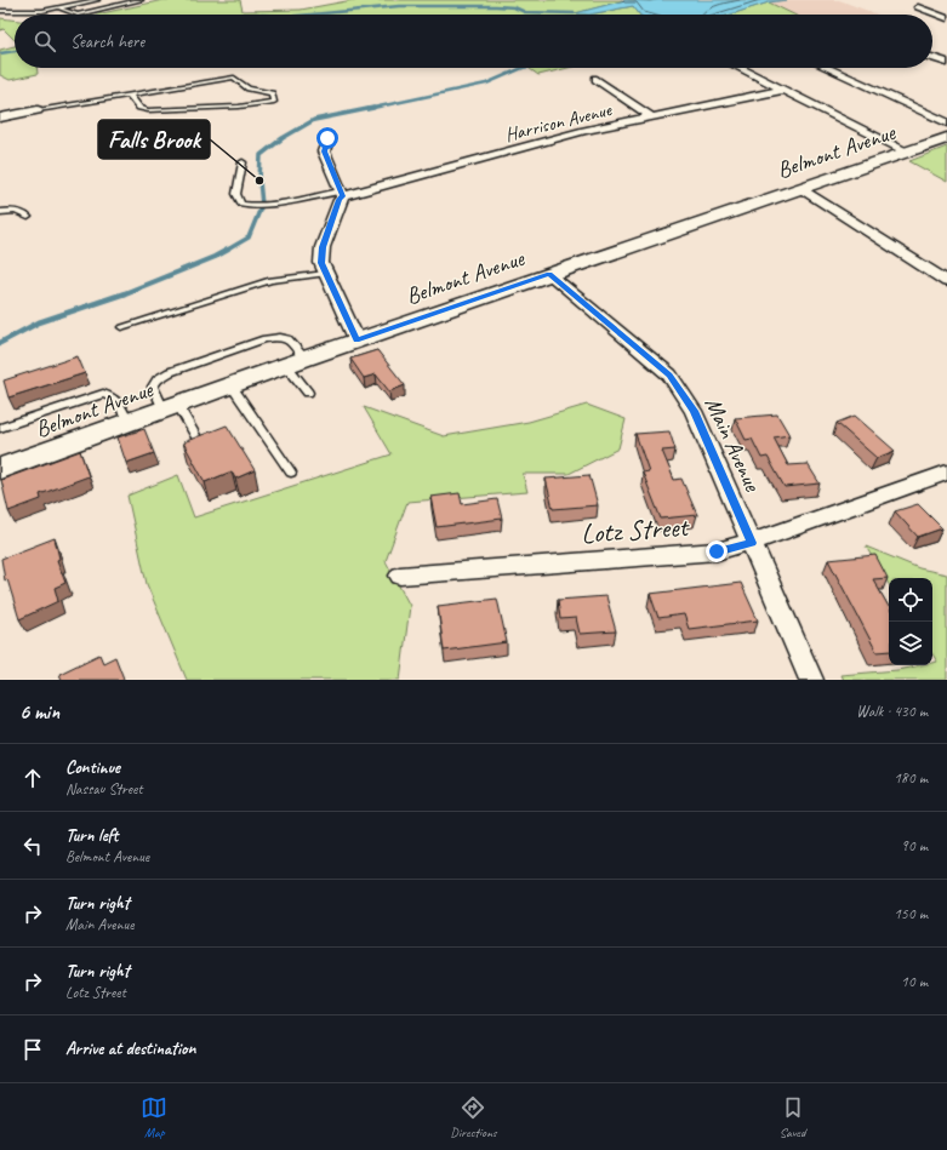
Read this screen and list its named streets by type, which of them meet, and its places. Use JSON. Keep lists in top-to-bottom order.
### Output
{
  "streets": {
    "main road": ["Belmont Avenue"],
    "street": ["Harrison Avenue", "Main Avenue", "Lotz Street"]
  },
  "crossings": [
    ["Belmont Avenue", "Main Avenue"],
    ["Main Avenue", "Lotz Street"]
  ],
  "places": ["Falls Brook"],
  "page": {
    "search": "Search here",
    "heading": ["6 min", "Walk · 430 m"],
    "list": [
      ["Continue", "Nassau Street", "180 m"],
      ["Turn left", "Belmont Avenue", "90 m"],
      ["Turn right", "Main Avenue", "150 m"],
      ["Turn right", "Lotz Street", "10 m"],
      "Arrive at destination"
    ],
    "nav": ["Map", "Directions", "Saved"]
  }
}
